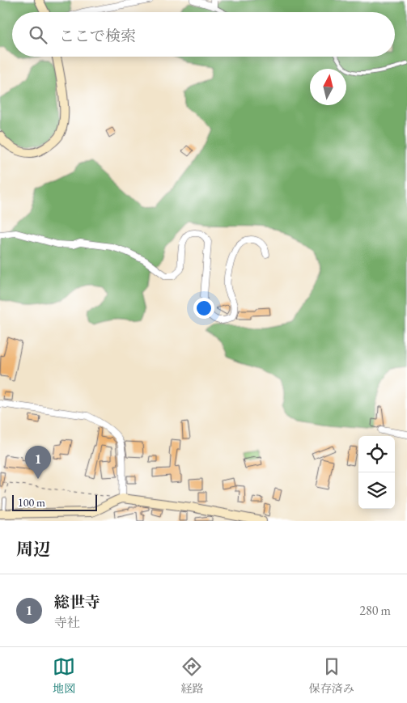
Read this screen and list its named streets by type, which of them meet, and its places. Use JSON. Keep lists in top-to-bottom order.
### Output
{
  "scale_bar": "100 m",
  "north": "top",
  "page": {
    "search": "ここで検索",
    "pins": "1",
    "scale": "100 m",
    "heading": "周辺",
    "list": [
      {
        "mark": "1",
        "name": "総世寺",
        "note": "寺社",
        "value": "280 m"
      }
    ],
    "nav": ["地図", "経路", "保存済み"]
  }
}
